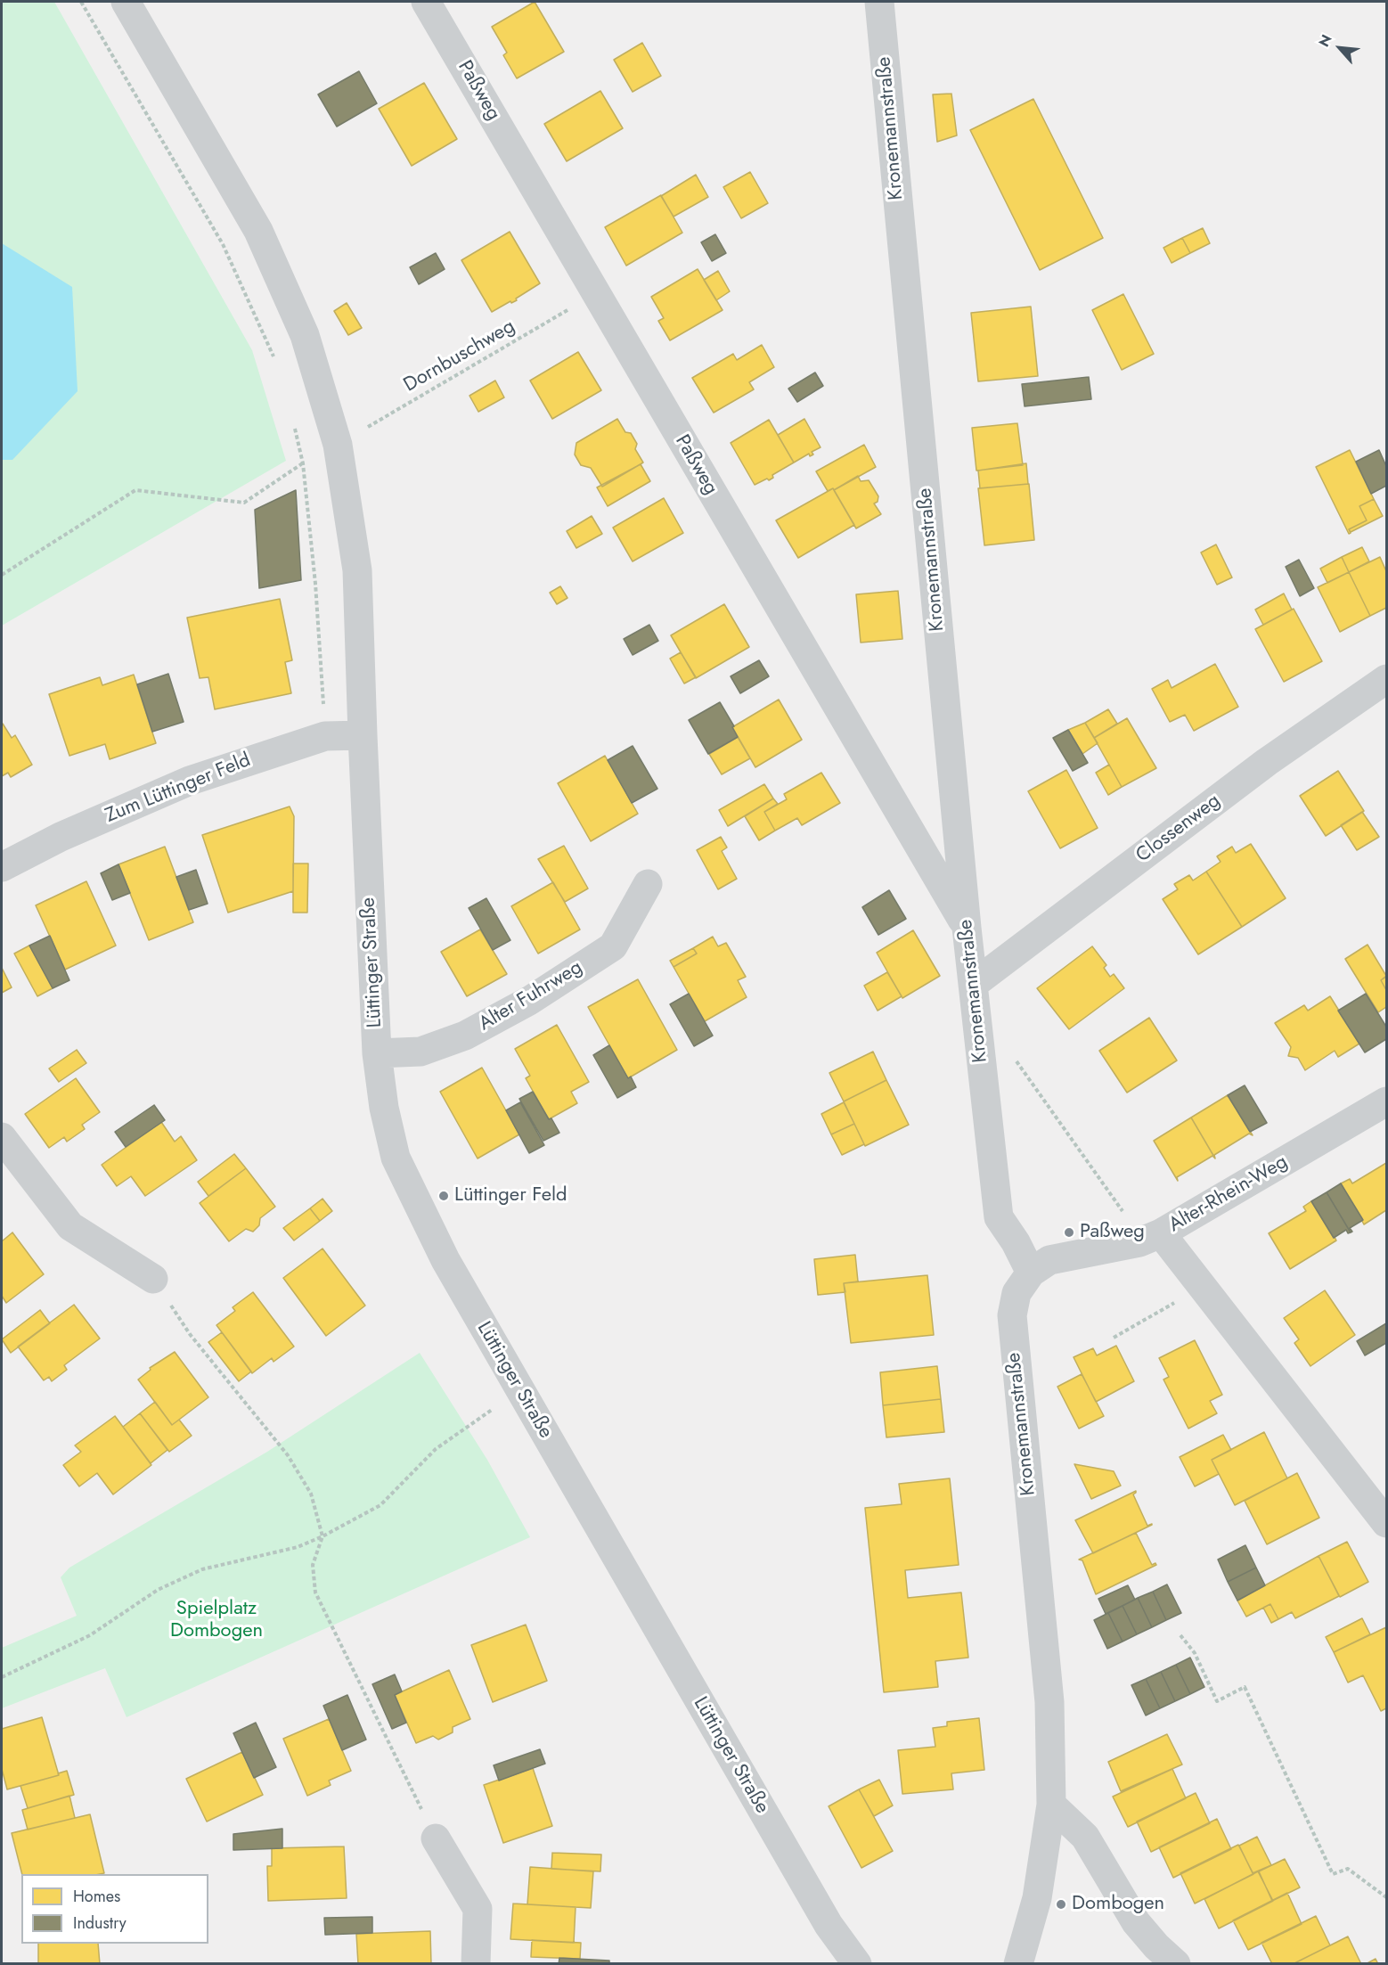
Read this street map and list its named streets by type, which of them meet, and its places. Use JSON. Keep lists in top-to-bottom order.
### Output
{
  "streets": {
    "street": [
      "Paßweg",
      "Kronemannstraße",
      "Zum Lüttinger Feld",
      "Clossenweg",
      "Lüttinger Straße",
      "Alter Fuhrweg",
      "Alter-Rhein-Weg"
    ],
    "path": ["Dornbuschweg"]
  },
  "crossings": [
    ["Paßweg", "Kronemannstraße"],
    ["Paßweg", "Dornbuschweg"],
    ["Kronemannstraße", "Clossenweg"],
    ["Kronemannstraße", "Alter-Rhein-Weg"],
    ["Dornbuschweg", "Lüttinger Straße"],
    ["Zum Lüttinger Feld", "Lüttinger Straße"],
    ["Lüttinger Straße", "Alter Fuhrweg"]
  ],
  "parks": ["Spielplatz Dombogen"],
  "places": ["Lüttinger Feld", "Paßweg", "Dombogen"],
  "legend": ["Homes", "Industry"],
  "north": "top left"
}
